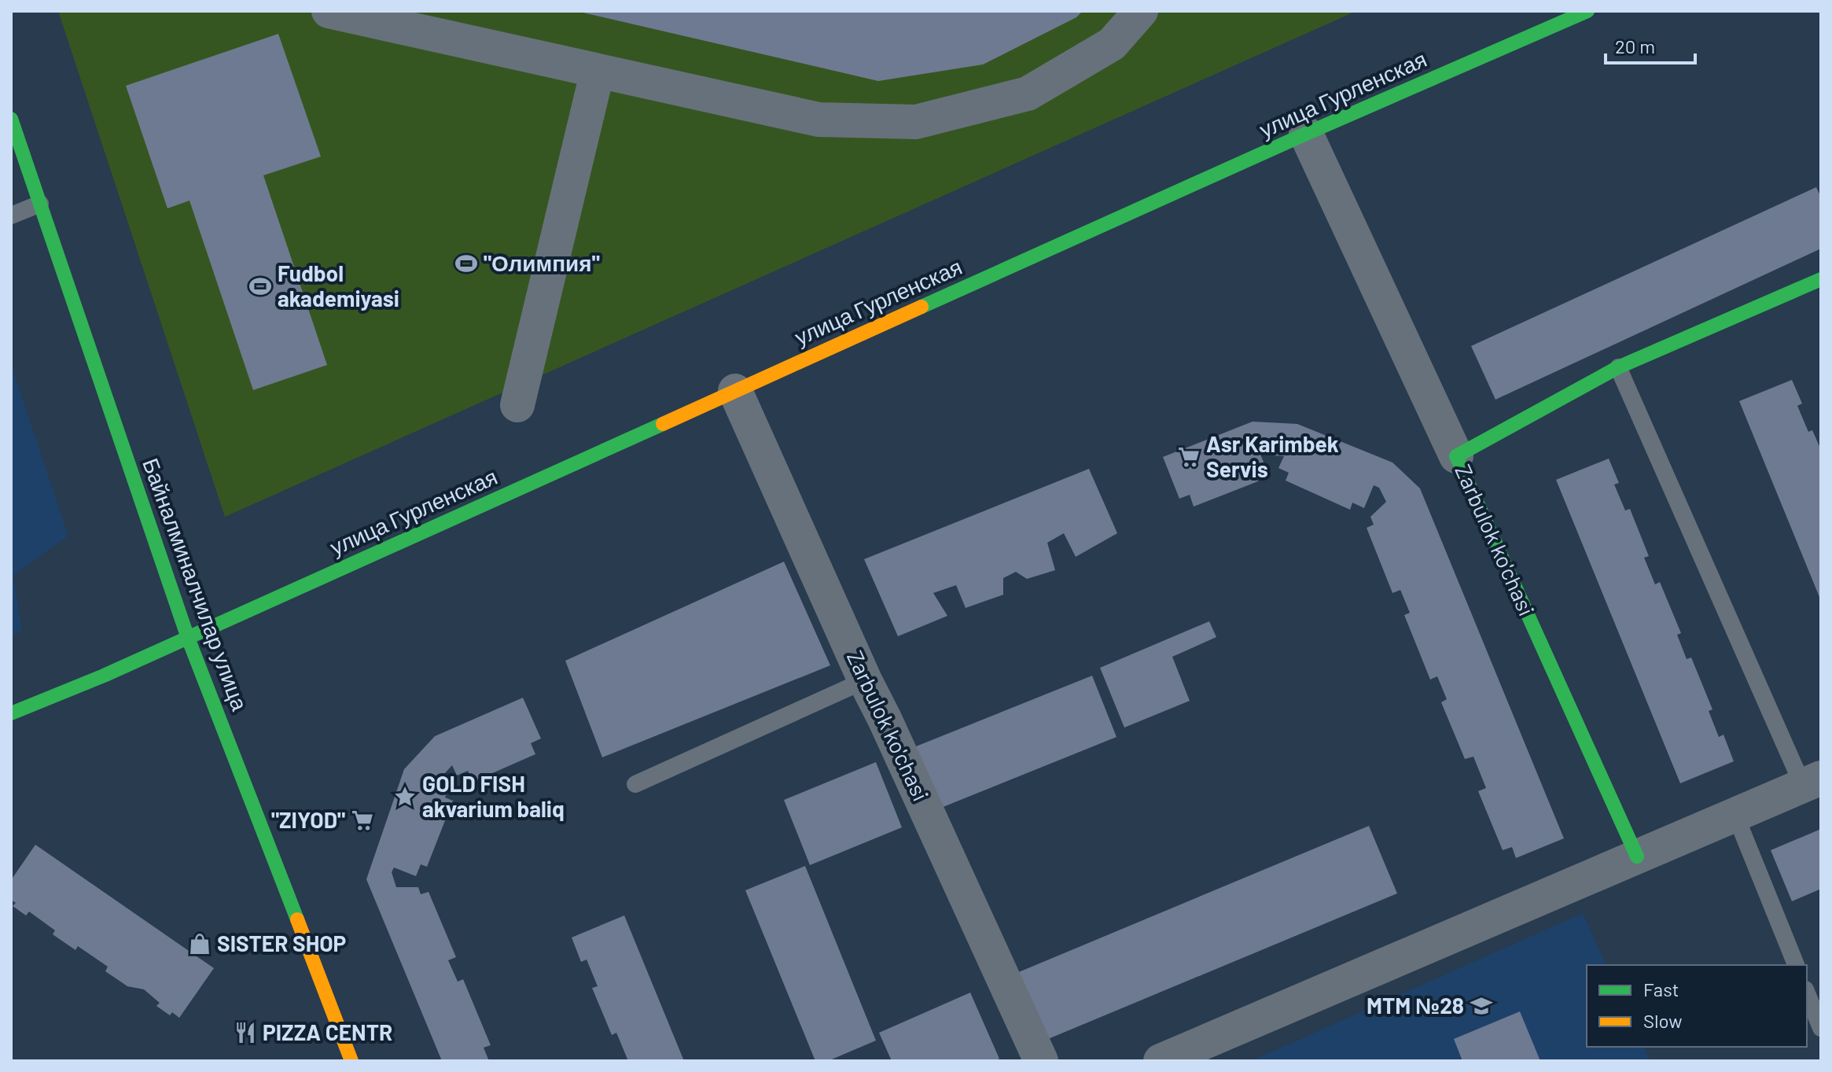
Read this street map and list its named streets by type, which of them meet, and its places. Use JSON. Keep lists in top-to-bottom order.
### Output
{
  "streets": {
    "street": ["улица Гурленская", "Zarbulok ko'chasi", "Байналминалчилар улица"]
  },
  "crossings": [
    ["улица Гурленская", "Zarbulok ko'chasi"],
    ["улица Гурленская", "Байналминалчилар улица"]
  ],
  "places": {
    "sports": ["\"Олимпия\"", "Fudbol akademiyasi"],
    "supermarket": ["Asr Karimbek Servis", "\"ZIYOD\""],
    "place": ["GOLD FISH akvarium baliq"],
    "shop": ["SISTER SHOP"],
    "school or university": ["MTM №28"],
    "restaurant": ["PIZZA CENTR"]
  },
  "legend": ["Fast", "Slow"],
  "scale_bar": "20 m"
}
